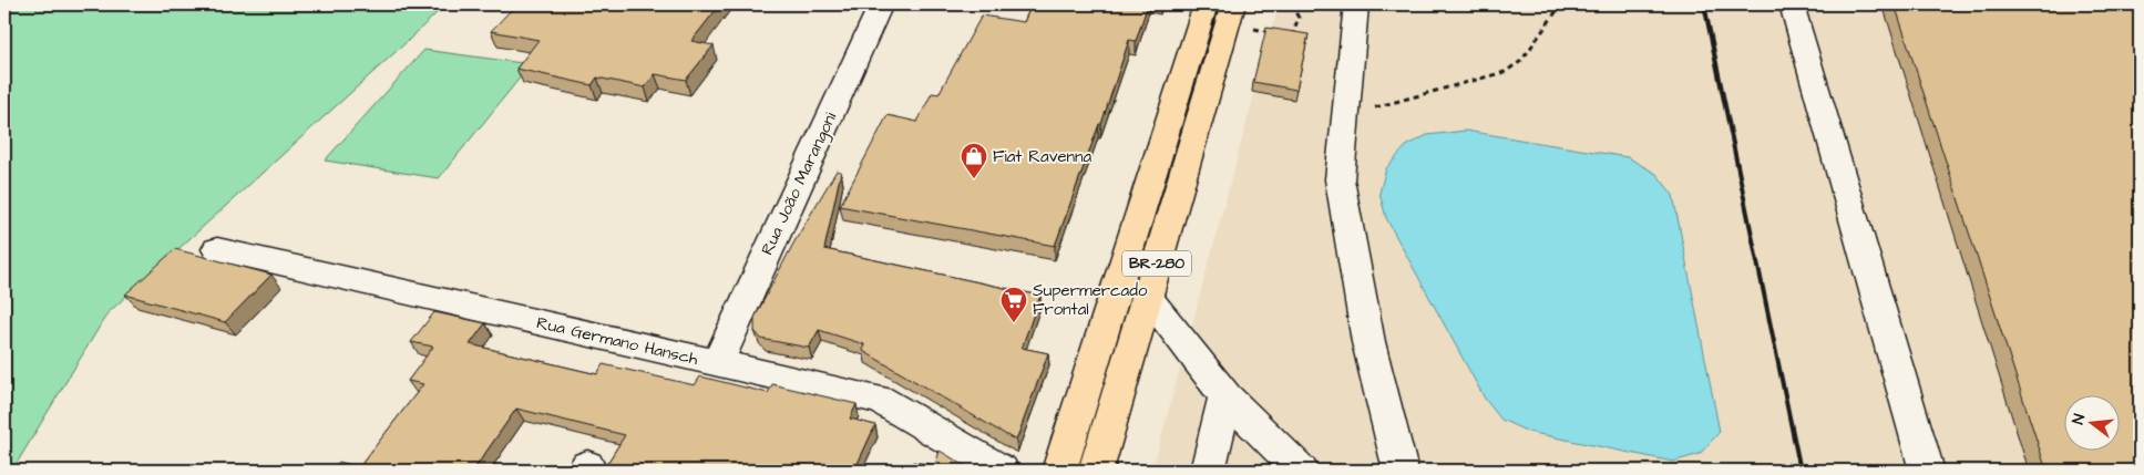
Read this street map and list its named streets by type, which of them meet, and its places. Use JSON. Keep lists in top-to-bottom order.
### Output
{
  "streets": {
    "highway": ["BR-280"],
    "street": ["Rua João Marangoni", "Rua Germano Hansch"]
  },
  "crossings": [
    ["Rua João Marangoni", "Rua Germano Hansch"]
  ],
  "places": {
    "shop": ["Fiat Ravenna"],
    "supermarket": ["Supermercado Frontal"]
  },
  "north": "left"
}
